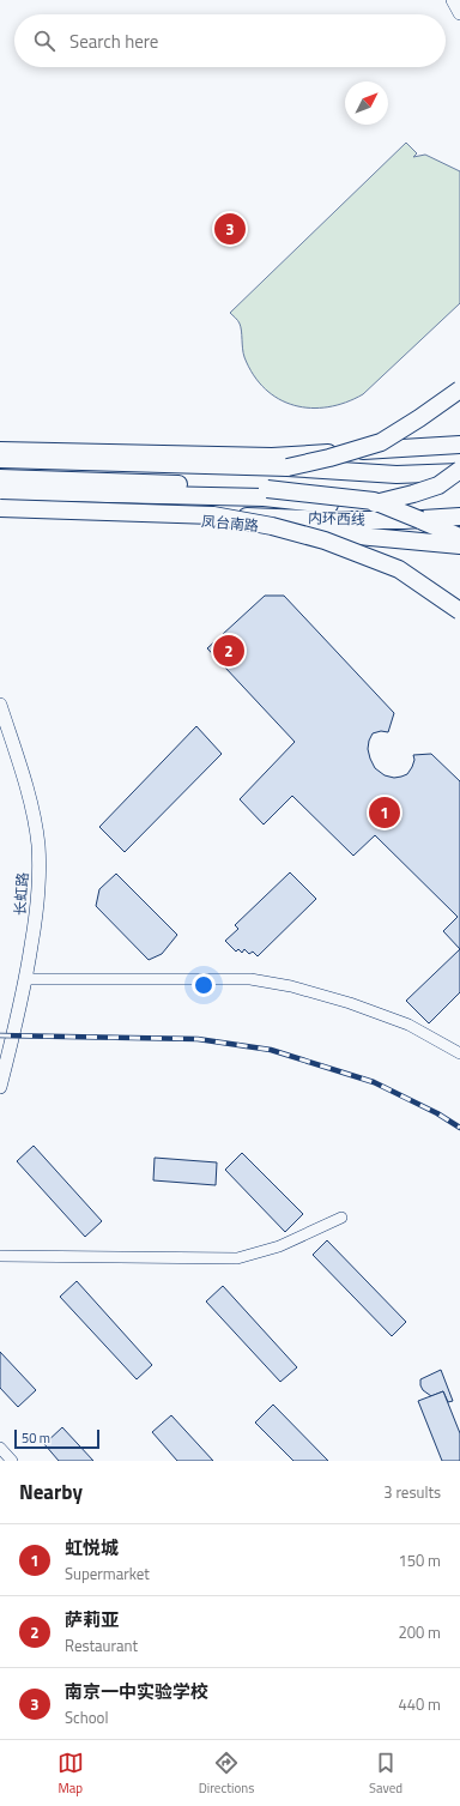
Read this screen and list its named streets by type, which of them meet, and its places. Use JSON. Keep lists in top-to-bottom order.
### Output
{
  "streets": {
    "main road": ["内环西线", "凤台南路"],
    "street": ["长虹路"]
  },
  "scale_bar": "50 m",
  "north": "top right",
  "page": {
    "search": "Search here",
    "pins": ["3", "2", "1"],
    "scale": "50 m",
    "heading": ["Nearby", "3 results"],
    "list": [
      {
        "mark": "1",
        "name": "虹悦城",
        "note": "Supermarket",
        "value": "150 m"
      },
      {
        "mark": "2",
        "name": "萨莉亚",
        "note": "Restaurant",
        "value": "200 m"
      },
      {
        "mark": "3",
        "name": "南京一中实验学校",
        "note": "School",
        "value": "440 m"
      }
    ],
    "nav": ["Map", "Directions", "Saved"]
  }
}
